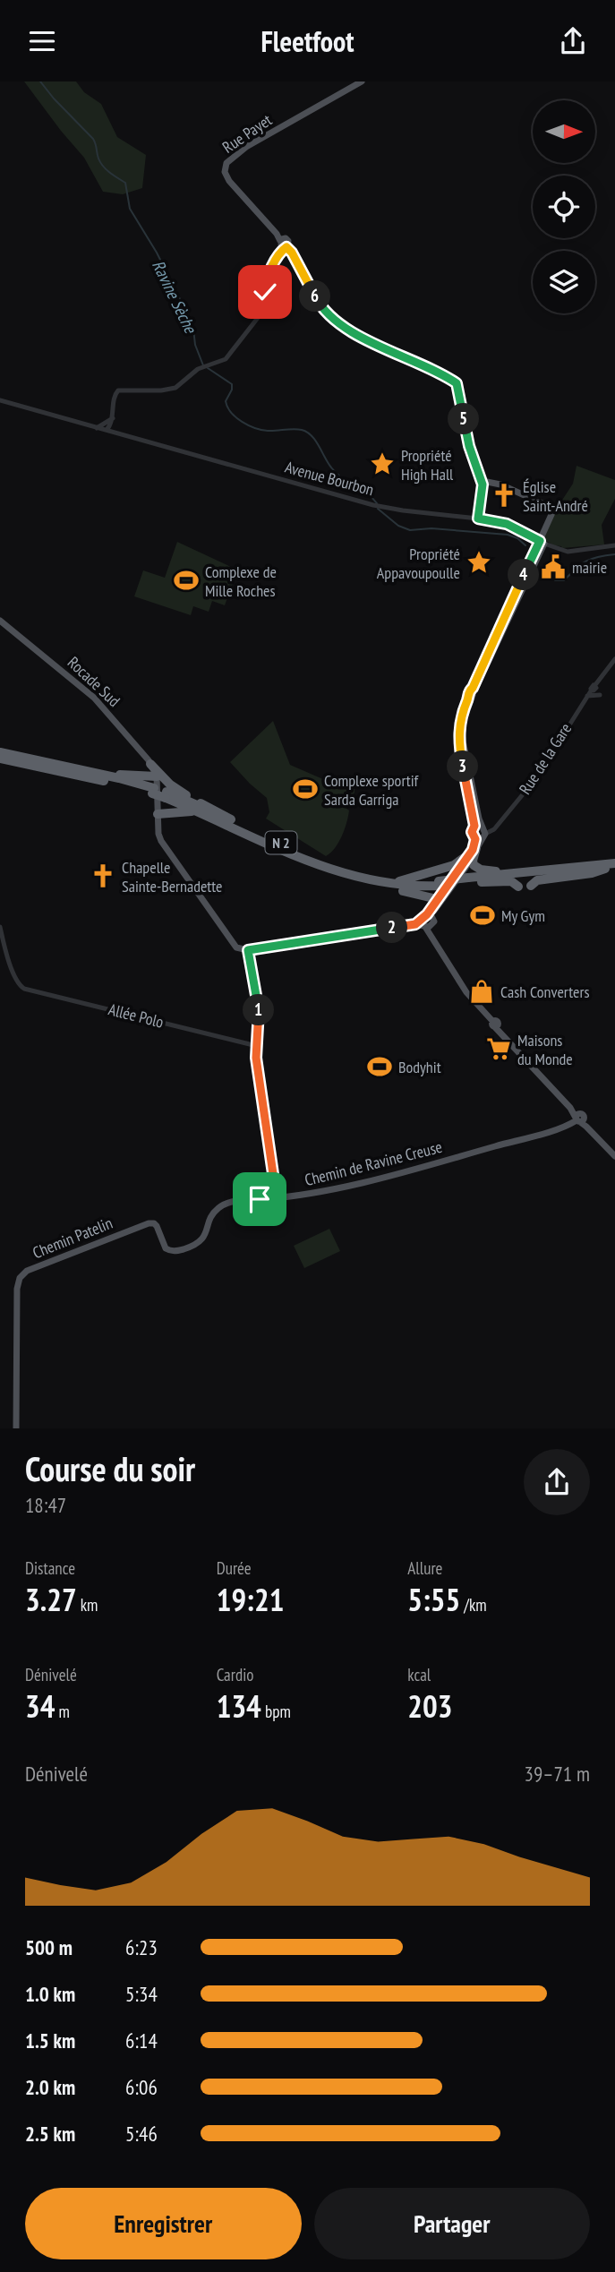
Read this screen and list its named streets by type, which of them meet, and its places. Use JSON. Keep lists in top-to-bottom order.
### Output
{
  "streets": {
    "highway": ["N 2"],
    "main road": [
      "Rue Payet",
      "Avenue Bourbon",
      "Rocade Sud",
      "Chemin de Ravine Creuse",
      "Chemin Patelin"
    ],
    "street": ["Rue de la Gare", "Allée Polo"]
  },
  "crossings": [
    ["Rue Payet", "Avenue Bourbon"],
    ["Chemin de Ravine Creuse", "Chemin Patelin"]
  ],
  "water": ["Ravine Sèche"],
  "places": {
    "place": ["Propriété High Hall", "Propriété Appavoupoulle"],
    "church": ["Église Saint-André", "Chapelle Sainte-Bernadette"],
    "public building": ["mairie"],
    "sports": [
      "Complexe de Mille Roches",
      "Complexe sportif Sarda Garriga",
      "My Gym",
      "Bodyhit"
    ],
    "shop": ["Cash Converters"],
    "supermarket": ["Maisons du Monde"]
  },
  "north": "right",
  "page": {
    "header": "Fleetfoot",
    "pins": [
      "6",
      "5",
      "4",
      "3",
      "2",
      "1"
    ],
    "heading": ["Course du soir", "18:47"],
    "stats": [
      ["Distance", "3.27 km"],
      ["Durée", "19:21"],
      ["Allure", "5:55 /km"],
      ["Dénivelé", "34 m"],
      ["Cardio", "134 bpm"],
      ["kcal", "203"]
    ],
    "chart": ["Dénivelé", "39–71 m"],
    "list": [
      {
        "name": "500 m",
        "note": "6:23"
      },
      {
        "name": "1.0 km",
        "note": "5:34"
      },
      {
        "name": "1.5 km",
        "note": "6:14"
      },
      {
        "name": "2.0 km",
        "note": "6:06"
      },
      {
        "name": "2.5 km",
        "note": "5:46"
      }
    ],
    "buttons": ["Enregistrer", "Partager"]
  }
}
